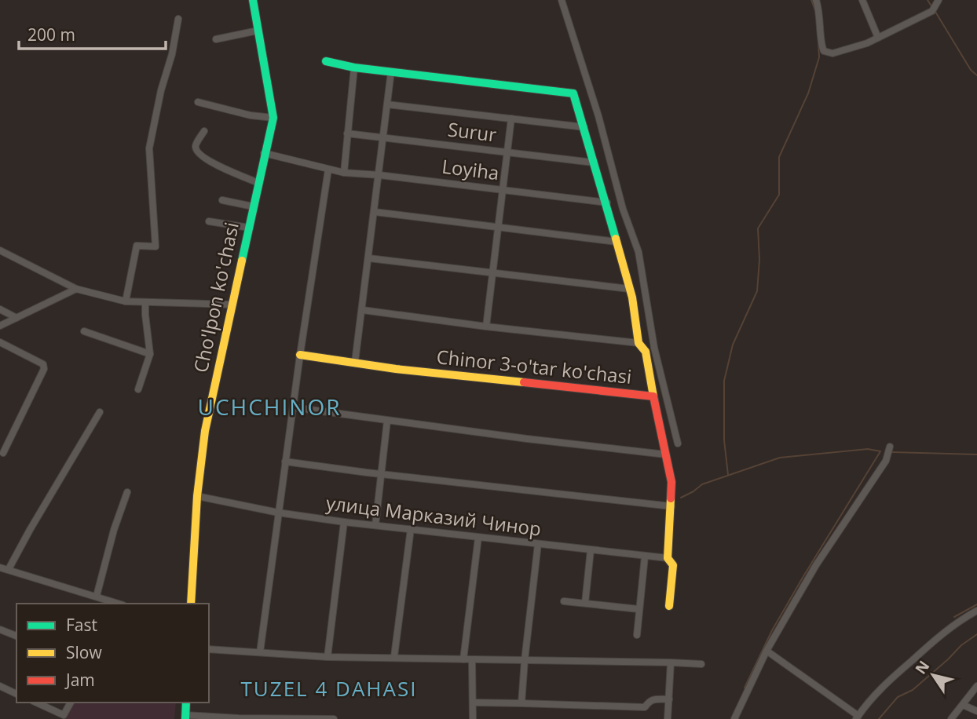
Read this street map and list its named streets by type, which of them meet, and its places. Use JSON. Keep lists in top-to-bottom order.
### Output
{
  "streets": {
    "street": [
      "Surur",
      "Loyiha",
      "Cho'lpon ko'chasi",
      "Chinor 3-o'tar ko'chasi",
      "улица Марказий Чинор"
    ]
  },
  "crossings": [
    ["Loyiha", "Cho'lpon ko'chasi"],
    ["Cho'lpon ko'chasi", "улица Марказий Чинор"],
    ["Chinor 3-o'tar ko'chasi", "улица Марказий Чинор"]
  ],
  "districts": ["UCHCHINOR", "TUZEL 4 DAHASI"],
  "legend": ["Fast", "Slow", "Jam"],
  "scale_bar": "200 m",
  "north": "top left"
}
